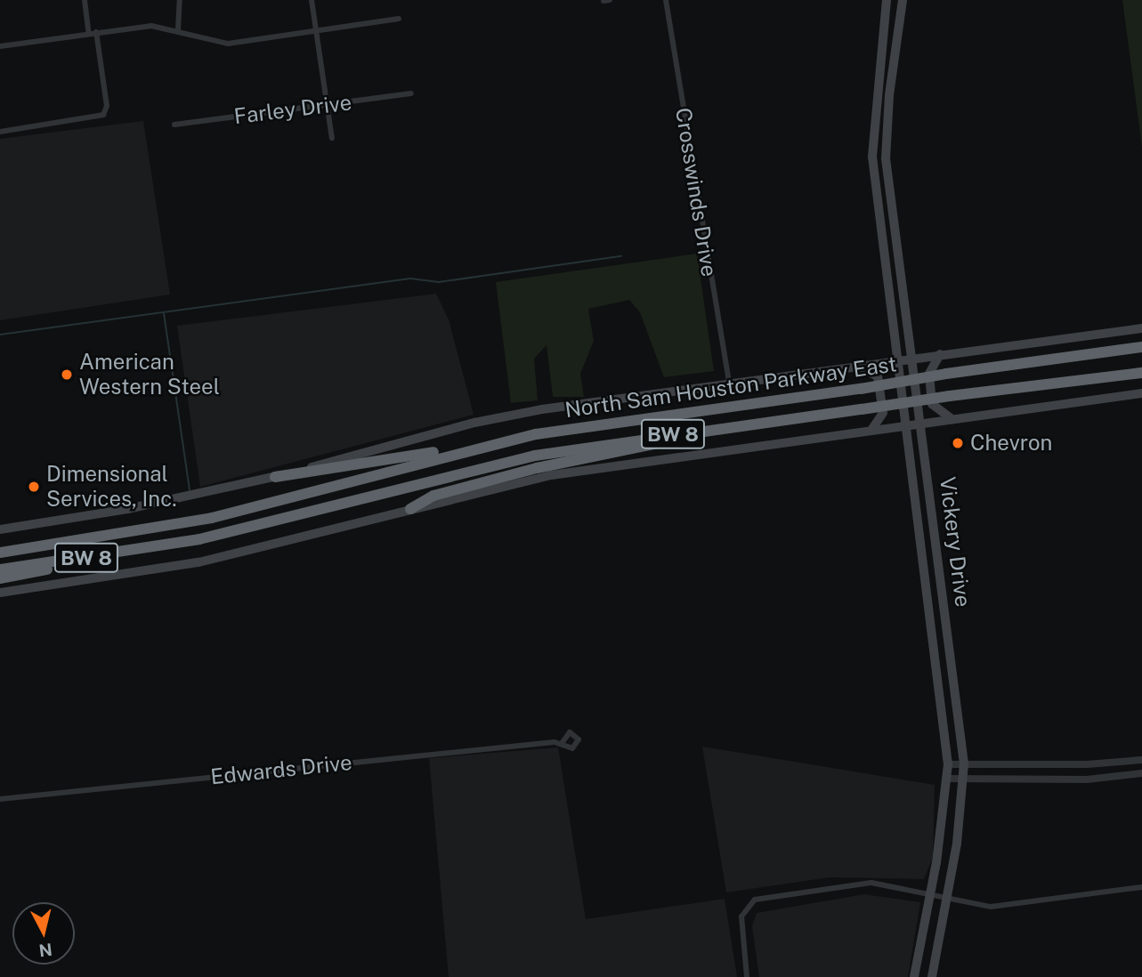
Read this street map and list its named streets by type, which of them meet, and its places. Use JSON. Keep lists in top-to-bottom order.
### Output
{
  "streets": {
    "highway": ["North Sam Houston Parkway East", "BW 8"],
    "main road": ["Vickery Drive"],
    "street": ["Farley Drive", "Crosswinds Drive", "Edwards Drive"]
  },
  "crossings": [
    ["Crosswinds Drive", "North Sam Houston Parkway East"],
    ["North Sam Houston Parkway East", "Vickery Drive"]
  ],
  "places": ["American Western Steel", "Chevron", "Dimensional Services, Inc."],
  "north": "bottom"
}
